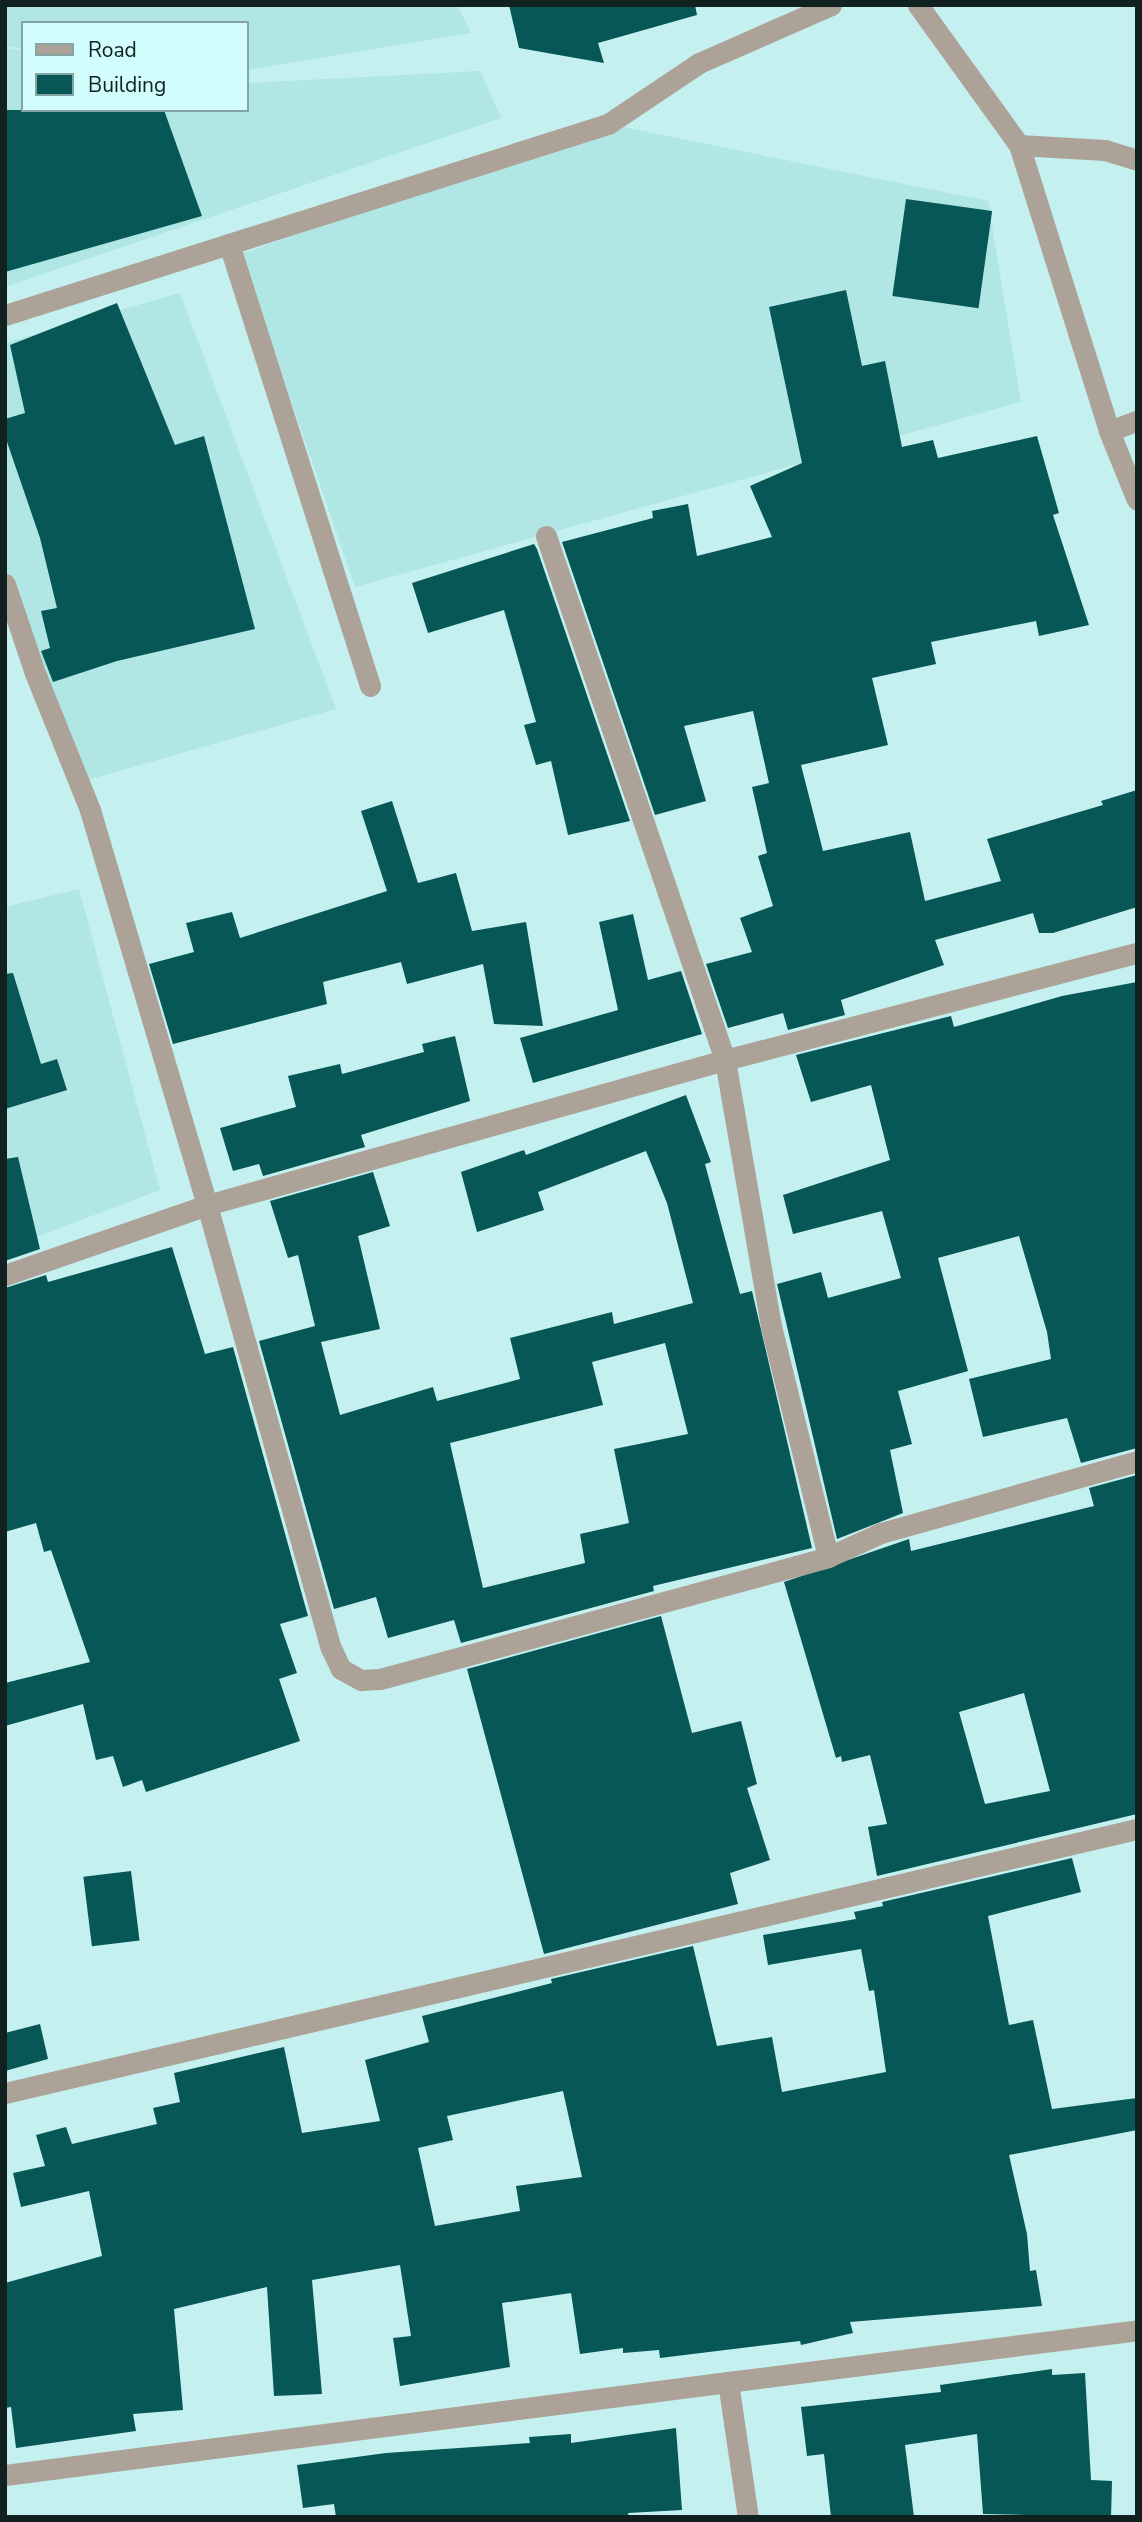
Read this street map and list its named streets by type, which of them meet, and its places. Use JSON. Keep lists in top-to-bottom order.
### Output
{
  "legend": ["Road", "Building"]
}
